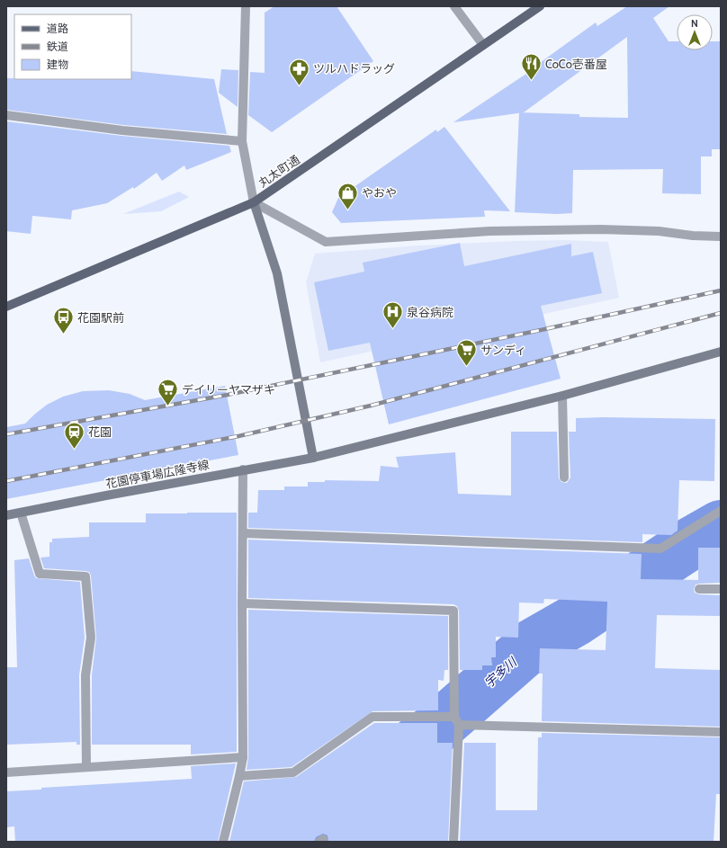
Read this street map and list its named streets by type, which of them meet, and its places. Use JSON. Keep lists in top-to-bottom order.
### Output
{
  "streets": {
    "main road": ["丸太町通"],
    "street": ["花園停車場広隆寺線"]
  },
  "water": ["宇多川"],
  "places": {
    "restaurant": ["CoCo壱番屋"],
    "pharmacy": ["ツルハドラッグ"],
    "shop": ["やおや"],
    "hospital": ["泉谷病院"],
    "bus stop": ["花園駅前"],
    "supermarket": ["サンディ", "デイリーヤマザキ"],
    "station": ["花園"]
  },
  "legend": ["道路", "鉄道", "建物"],
  "north": "top"
}
